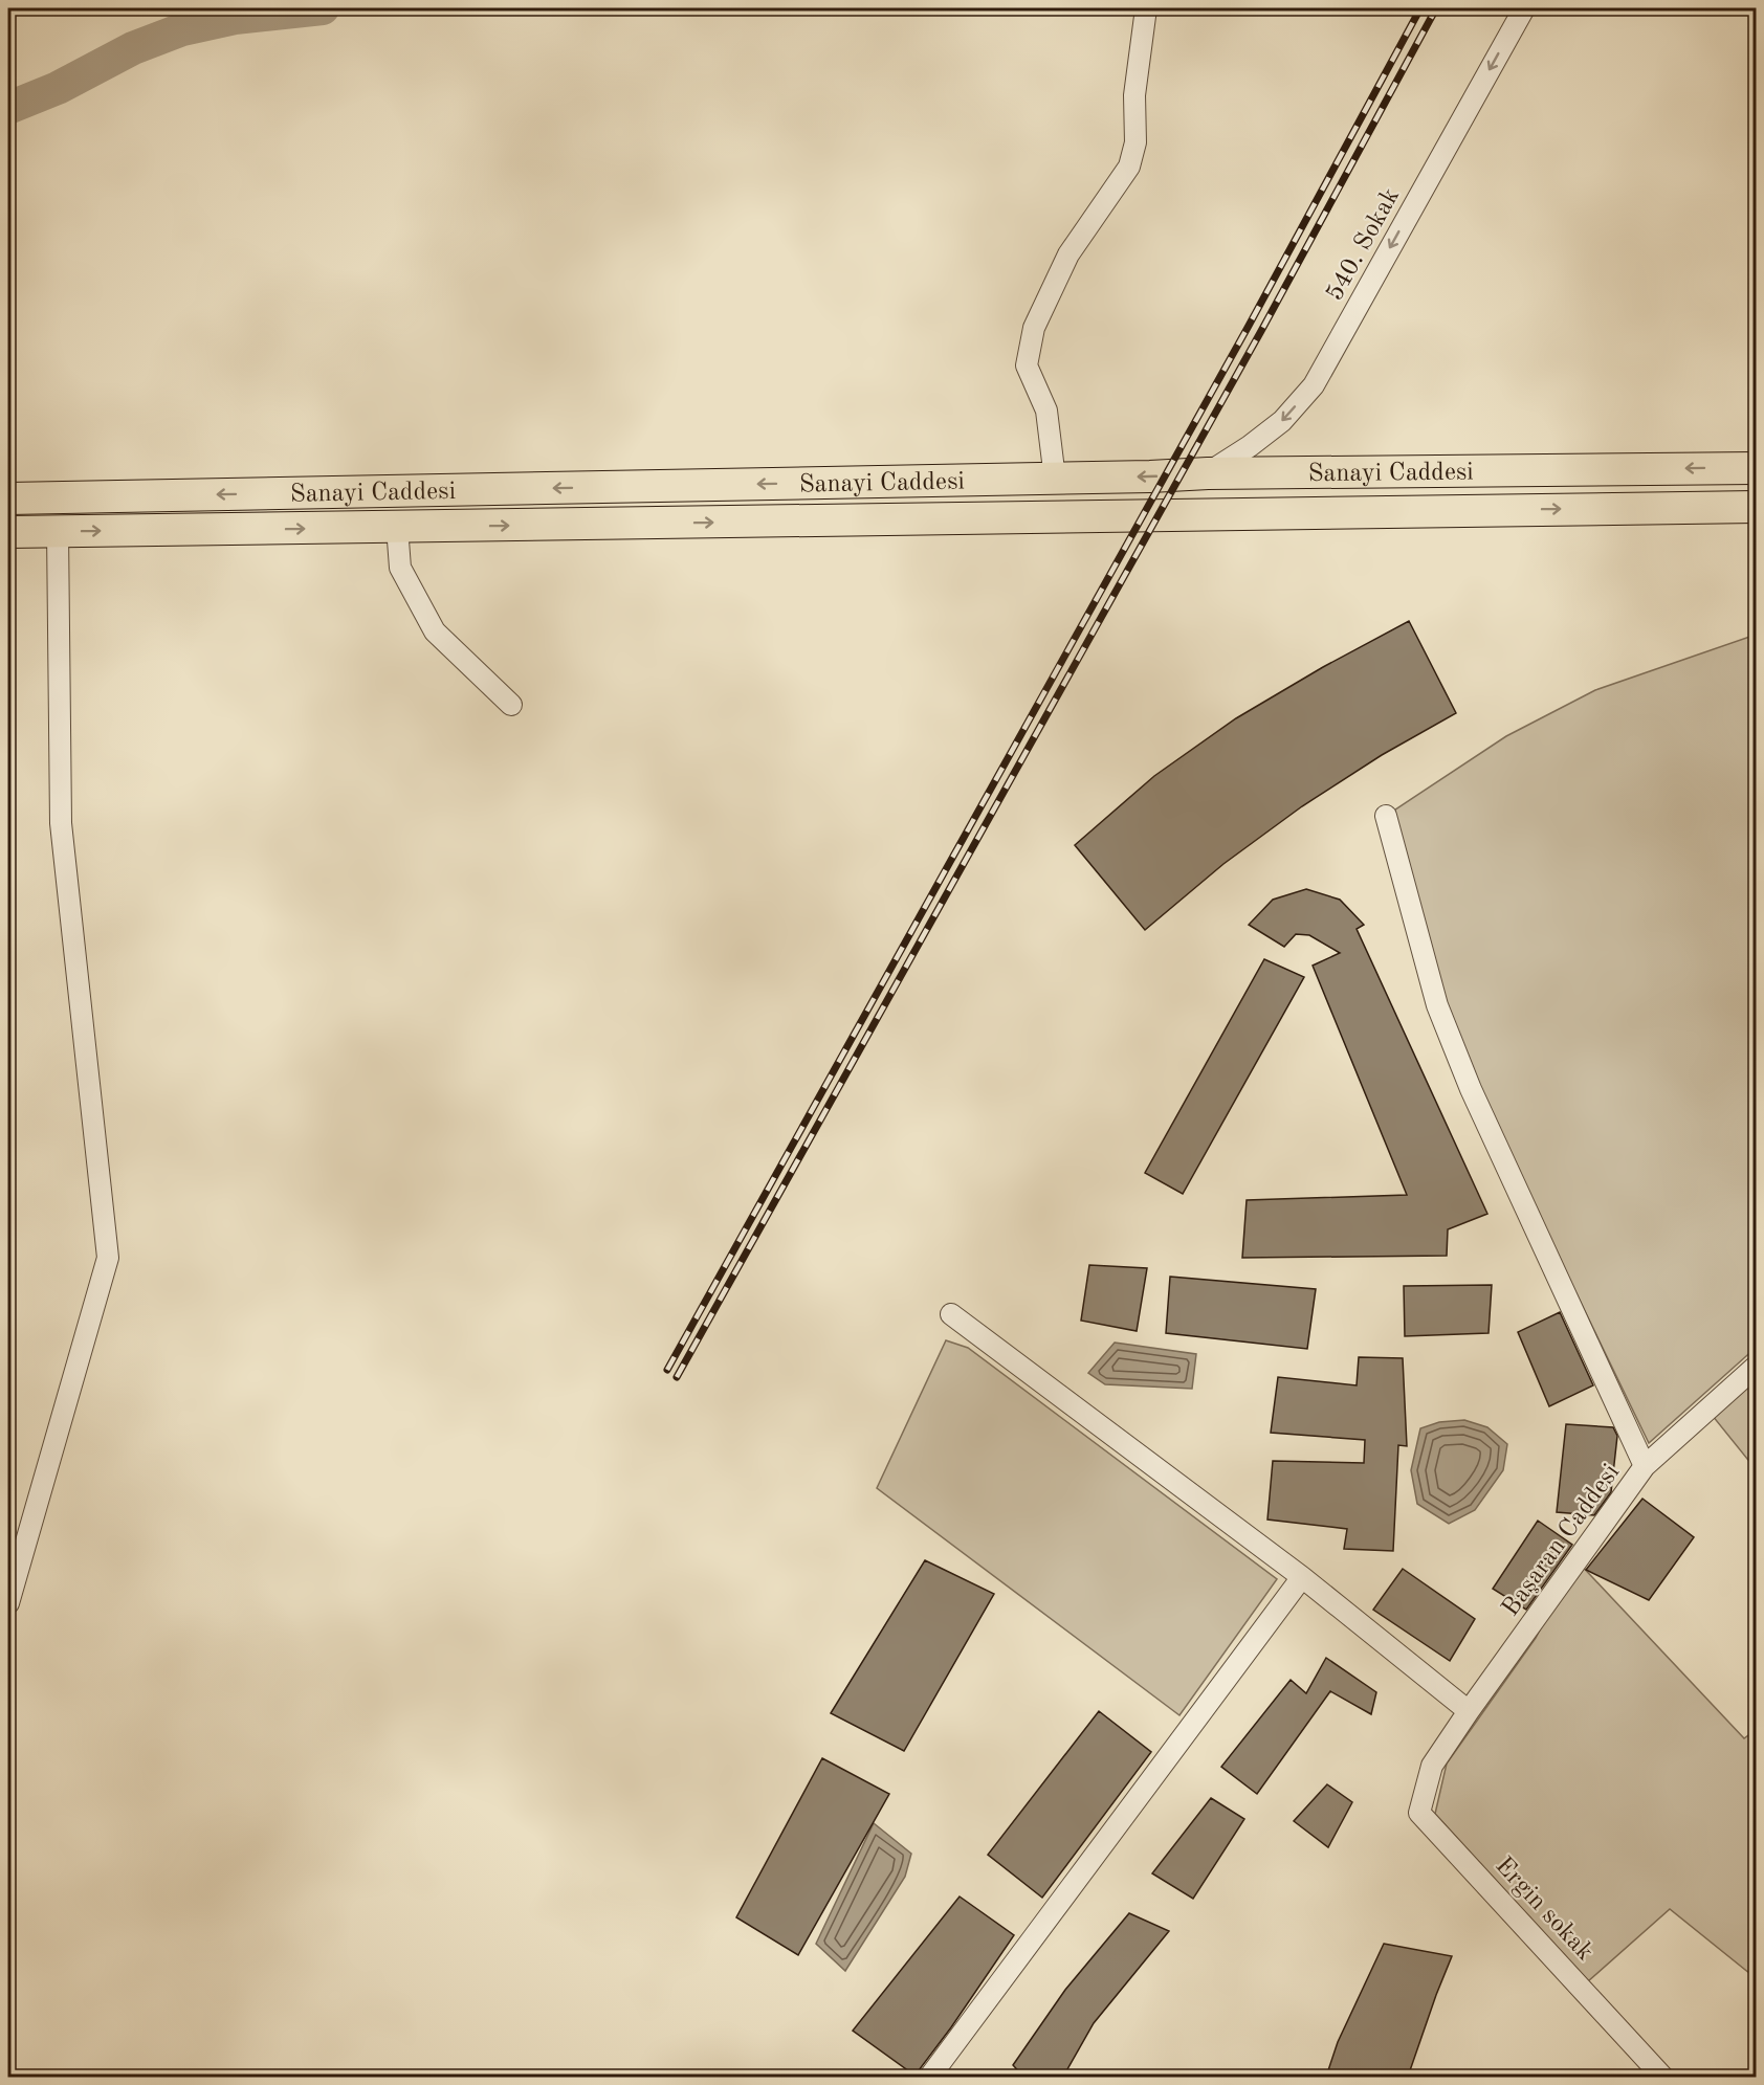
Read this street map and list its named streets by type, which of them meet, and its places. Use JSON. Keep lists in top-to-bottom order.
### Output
{
  "streets": {
    "highway": ["Sanayi Caddesi"],
    "street": ["540. Sokak", "Başaran Caddesi", "Ergin sokak"]
  },
  "crossings": [
    ["540. Sokak", "Sanayi Caddesi"],
    ["Başaran Caddesi", "Ergin sokak"]
  ],
  "one_way": ["540. Sokak"]
}
